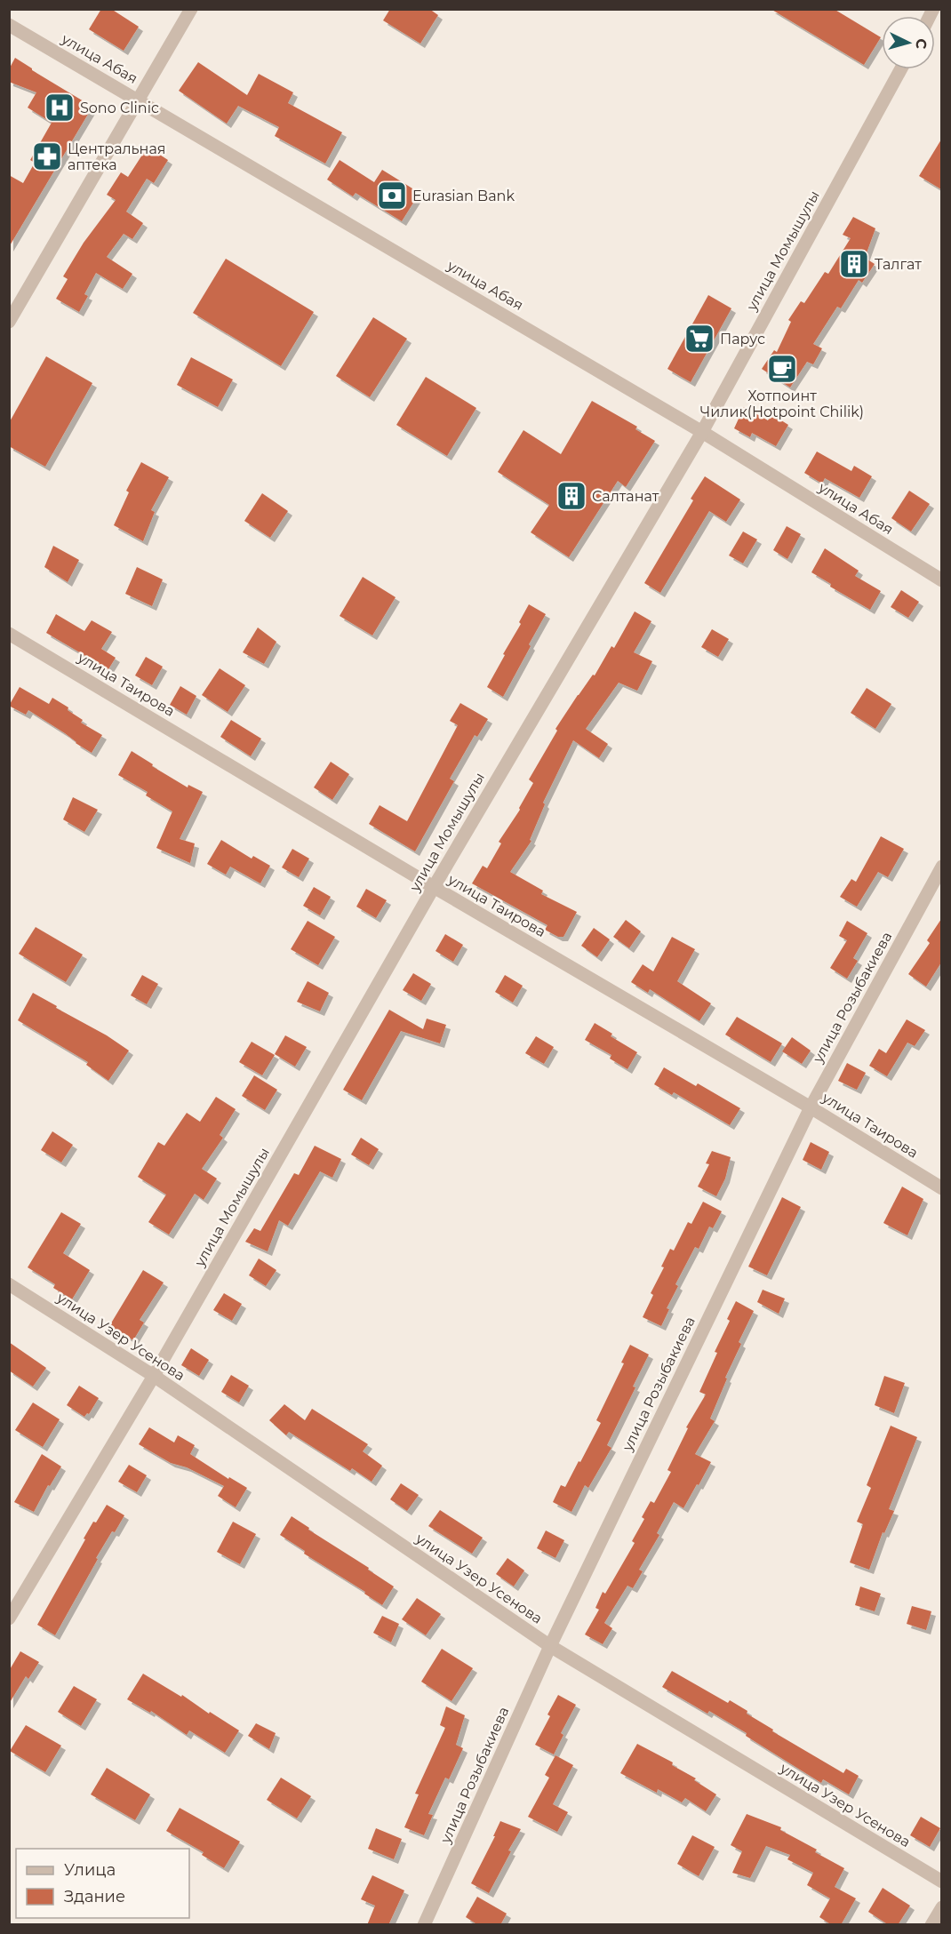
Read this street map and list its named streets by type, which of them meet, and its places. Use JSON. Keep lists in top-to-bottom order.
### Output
{
  "streets": {
    "street": [
      "улица Абая",
      "улица Момышулы",
      "улица Таирова",
      "улица Розыбакиева",
      "улица Узер Усенова"
    ]
  },
  "crossings": [
    ["улица Абая", "улица Момышулы"],
    ["улица Момышулы", "улица Таирова"],
    ["улица Момышулы", "улица Узер Усенова"],
    ["улица Таирова", "улица Розыбакиева"],
    ["улица Розыбакиева", "улица Узер Усенова"]
  ],
  "places": {
    "hospital": ["Sono Clinic"],
    "pharmacy": ["Центральная аптека"],
    "bank": ["Eurasian Bank"],
    "building": ["Талгат", "Салтанат"],
    "supermarket": ["Парус"],
    "cafe": ["Хотпоинт Чилик(Hotpoint Chilik)"]
  },
  "legend": ["Улица", "Здание"],
  "north": "right"
}
